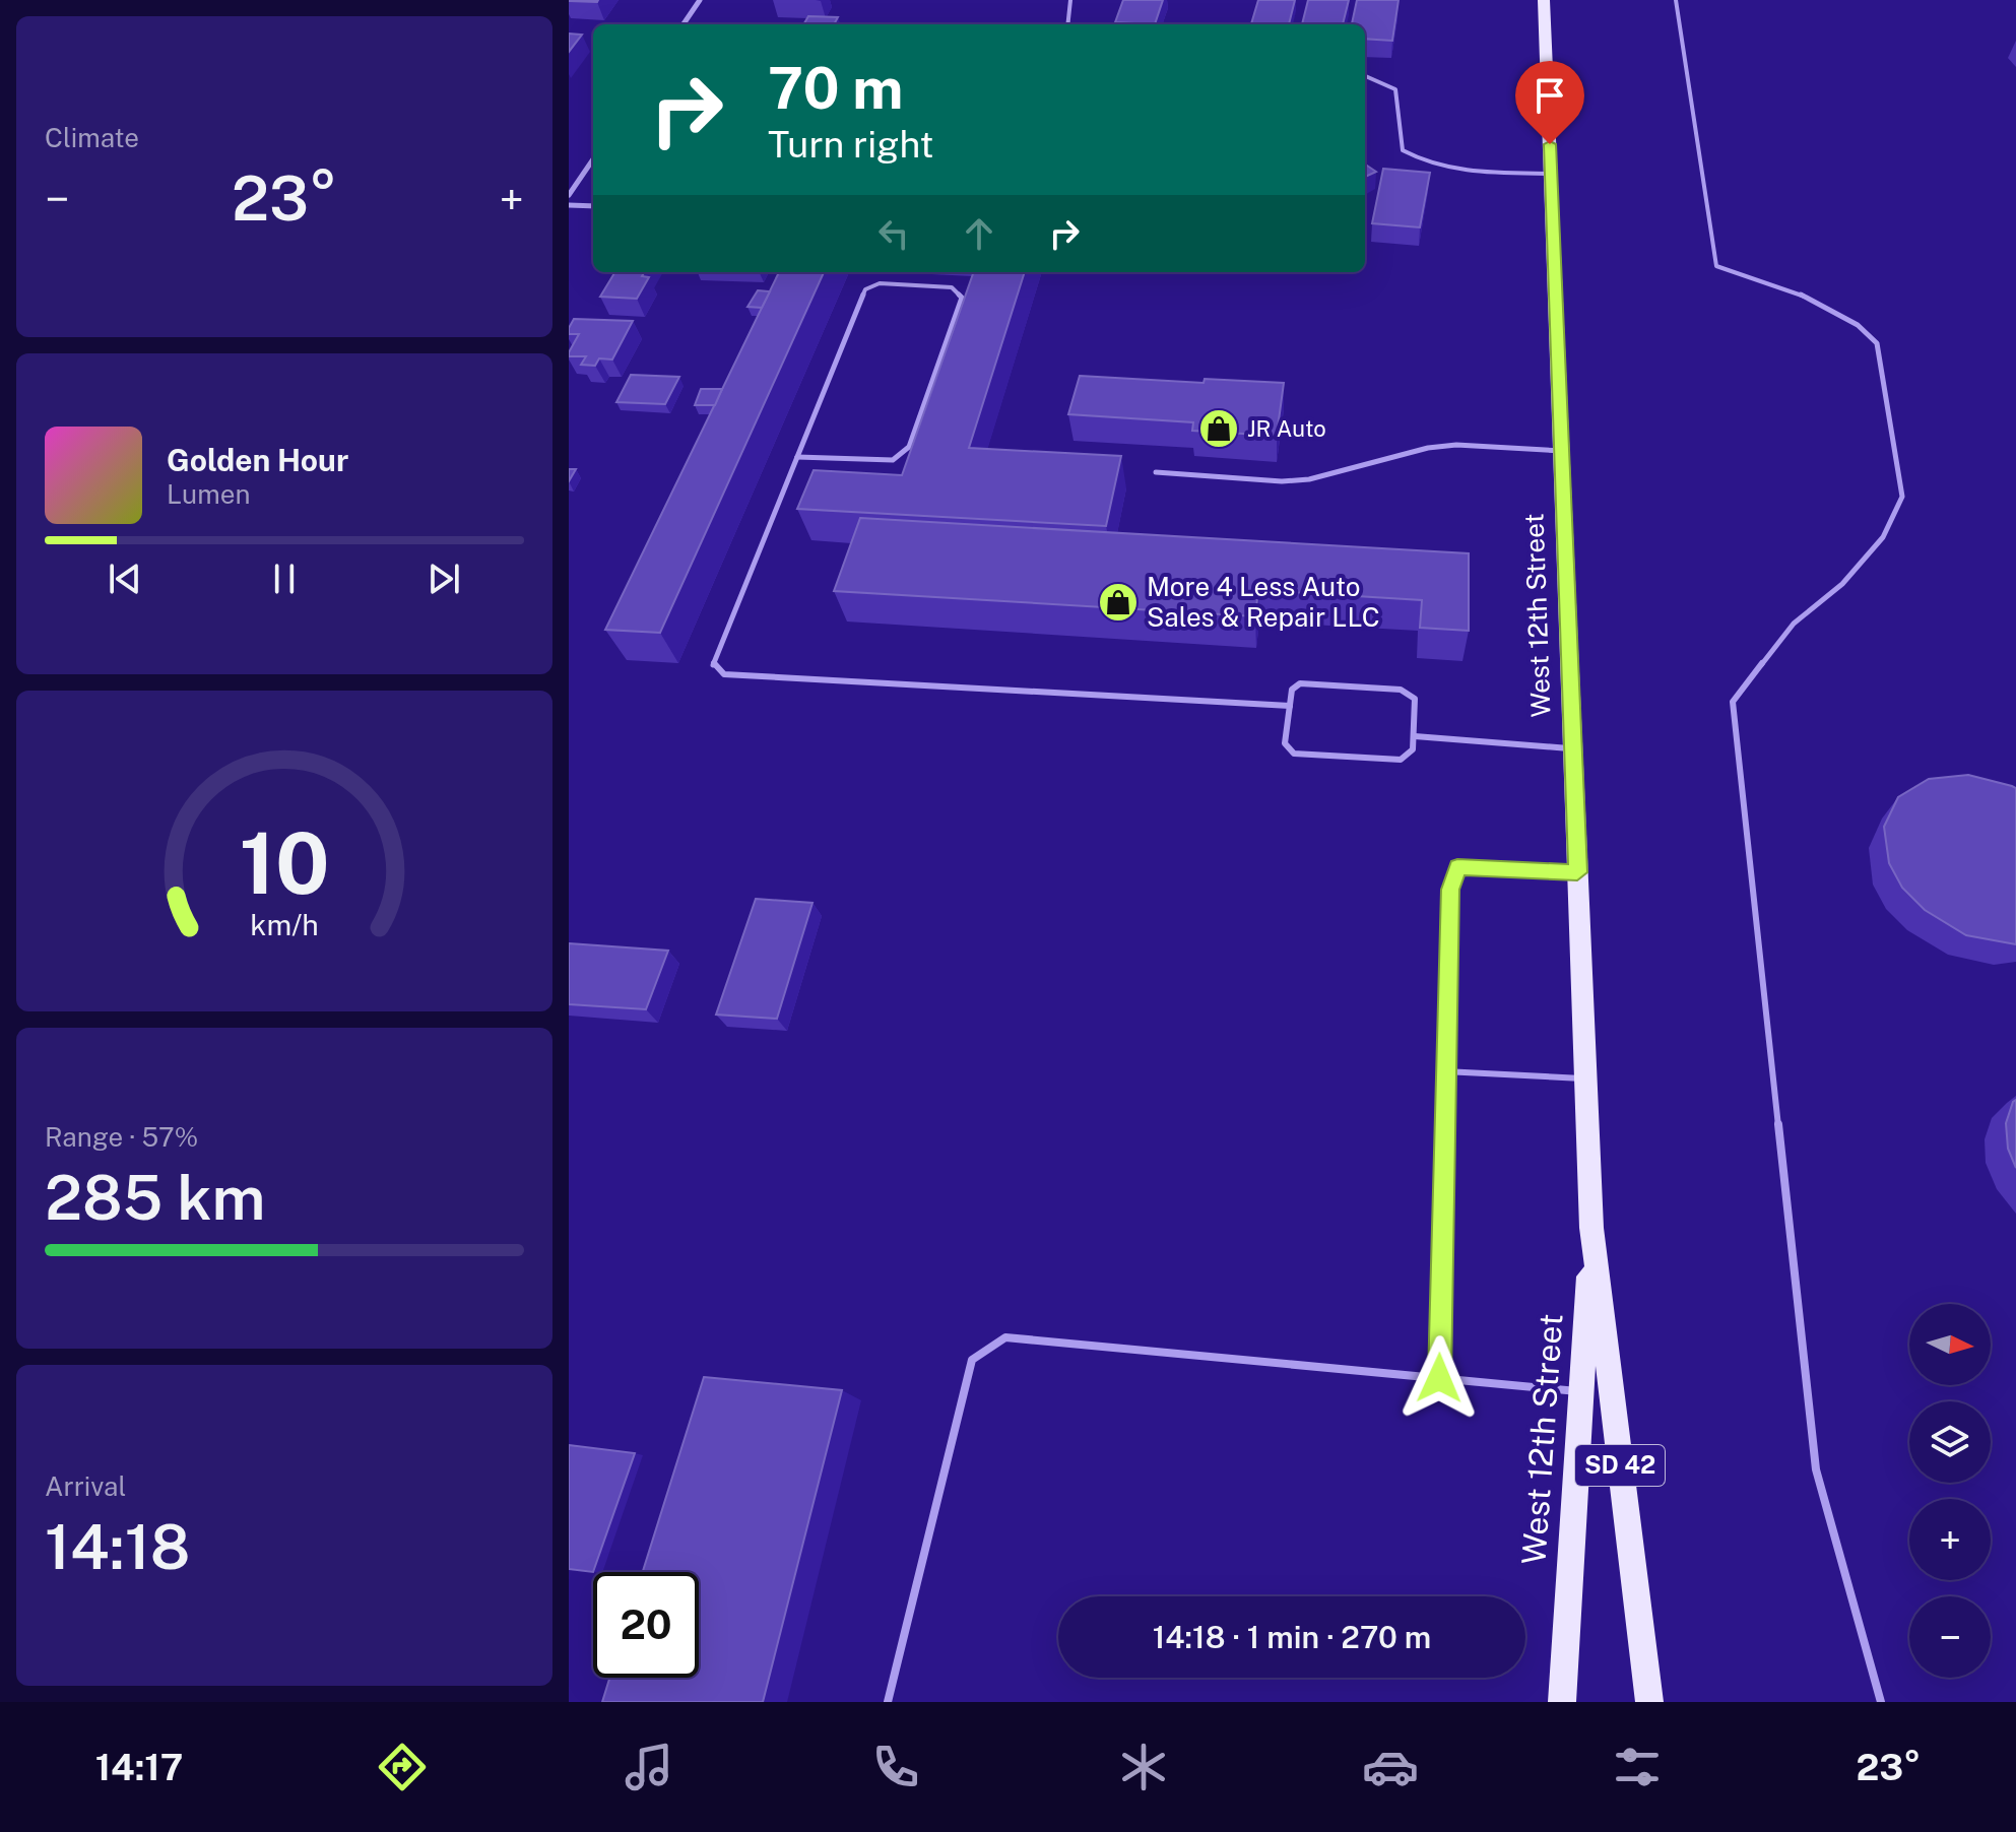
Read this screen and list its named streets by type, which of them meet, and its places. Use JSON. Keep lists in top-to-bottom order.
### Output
{
  "streets": {
    "main road": ["West 12th Street", "SD 42"]
  },
  "places": {
    "shop": ["JR Auto", "More 4 Less Auto Sales & Repair LLC"]
  },
  "north": "right",
  "page": {
    "tile": [
      "Climate",
      ["Range · 57%", "285 km"],
      ["Arrival", "14:18"]
    ],
    "turn": ["70 m", "Turn right"],
    "heat": ["−", "23°", "+"],
    "song": ["Golden Hour", "Lumen"],
    "map_buttons": ["+", "−"],
    "limit": "20",
    "trip": "14:18 · 1 min · 270 m",
    "tabs": ["14:17", "23°"],
    "gauge": ["10", "km/h"]
  }
}
